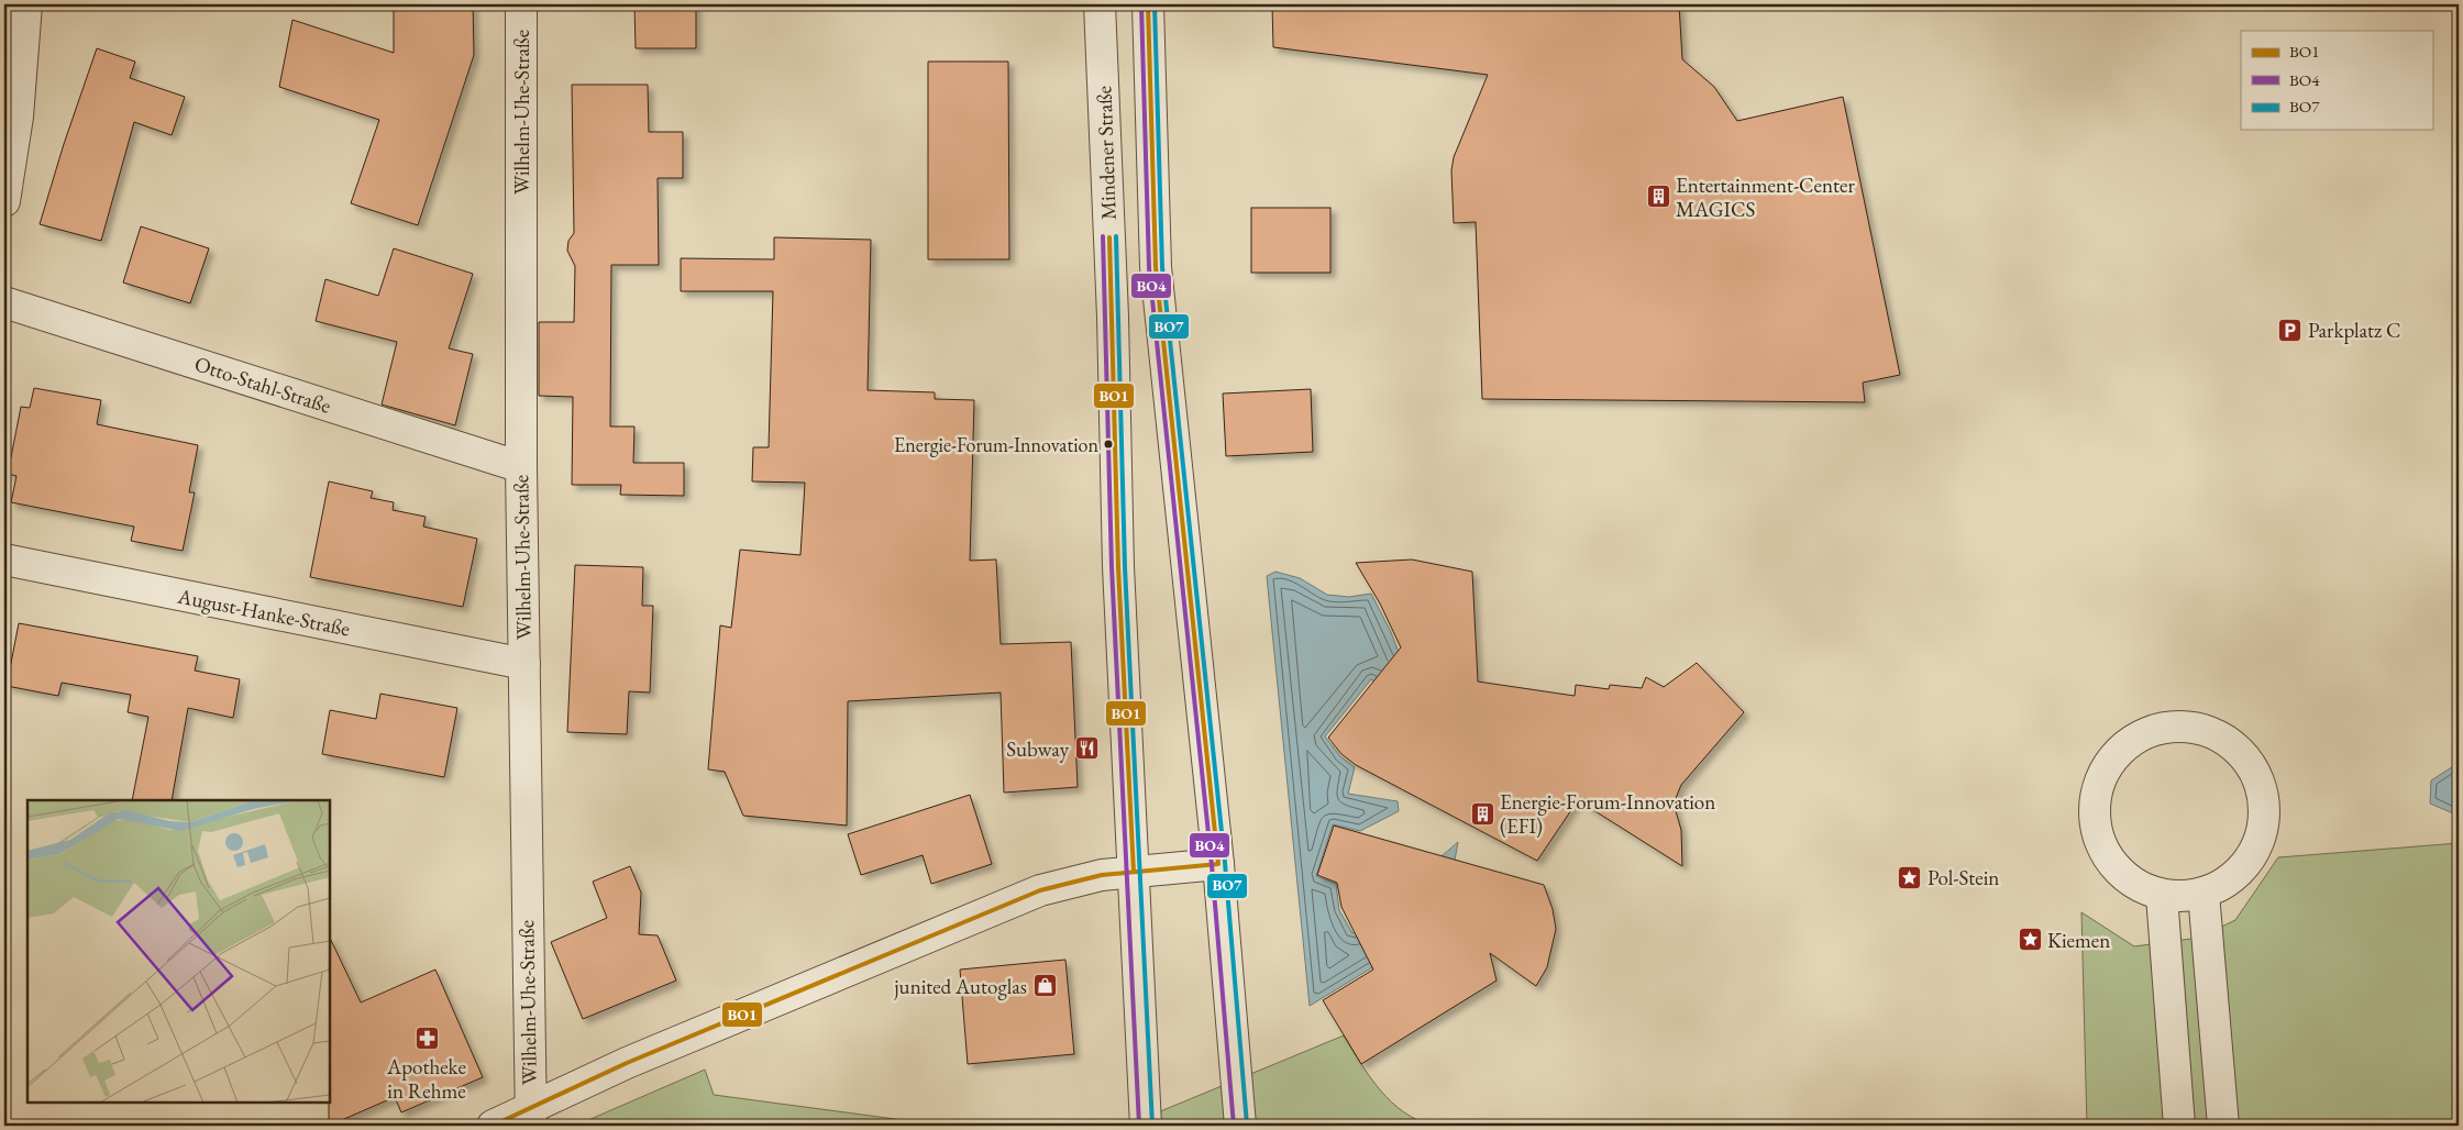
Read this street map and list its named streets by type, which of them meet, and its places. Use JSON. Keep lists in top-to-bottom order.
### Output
{
  "streets": {
    "street": [
      "Wilhelm-Uhe-Straße",
      "Mindener Straße",
      "Otto-Stahl-Straße",
      "August-Hanke-Straße"
    ]
  },
  "crossings": [
    ["Wilhelm-Uhe-Straße", "Otto-Stahl-Straße"],
    ["Wilhelm-Uhe-Straße", "August-Hanke-Straße"]
  ],
  "places": {
    "building": ["Entertainment-Center MAGICS", "Energie-Forum-Innovation (EFI)"],
    "parking": ["Parkplatz C"],
    "other": ["Energie-Forum-Innovation"],
    "restaurant": ["Subway"],
    "place": ["Pol-Stein", "Kiemen"],
    "shop": ["junited Autoglas"],
    "pharmacy": ["Apotheke in Rehme"]
  },
  "lines": ["transit line BO1", "transit line BO4", "transit line BO7"],
  "legend": ["BO1", "BO4", "BO7"]
}
